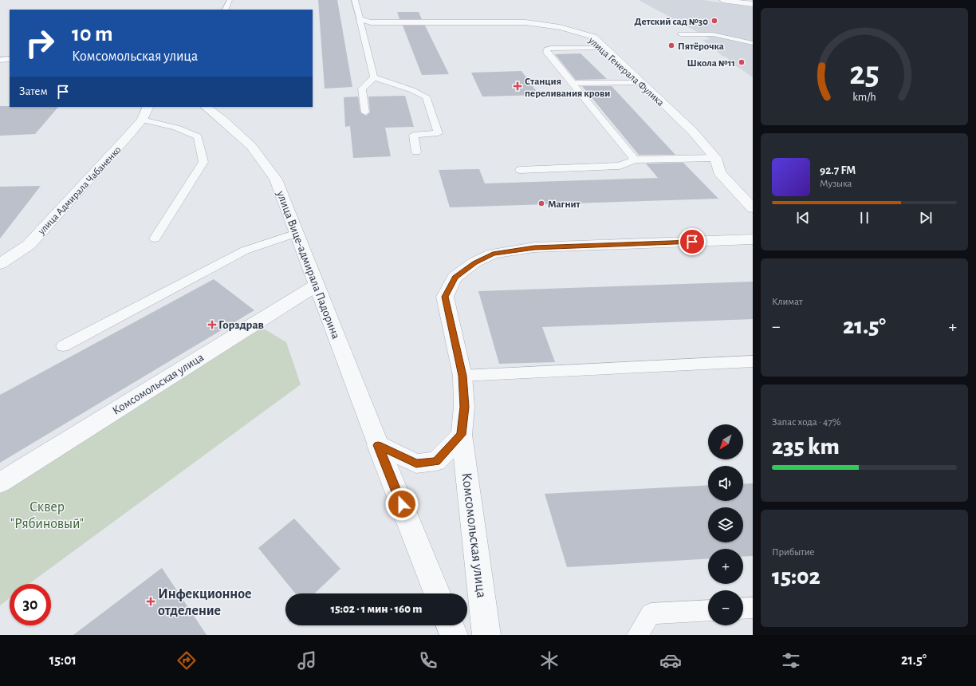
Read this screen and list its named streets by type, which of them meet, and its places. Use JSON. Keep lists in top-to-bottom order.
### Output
{
  "streets": {
    "street": [
      "улица Генерала Фулика",
      "улица Адмирала Чабаненко",
      "улица Вице-адмирала Падорина",
      "Комсомольская улица"
    ]
  },
  "crossings": [
    ["улица Вице-адмирала Падорина", "Комсомольская улица"]
  ],
  "parks": ["Сквер \"Рябиновый\""],
  "places": {
    "other": [
      "Детский сад №30",
      "Пятёрочка",
      "Школа №11",
      "Магнит"
    ],
    "health": ["Станция переливания крови", "Горздрав", "Инфекционное отделение"]
  },
  "north": "bottom left",
  "page": {
    "turn": ["10 m", "Комсомольская улица"],
    "then": "Затем",
    "song": ["92.7 FM", "Музыка"],
    "tile": [
      "Климат",
      ["Запас хода · 47%", "235 km"],
      ["Прибытие", "15:02"]
    ],
    "heat": ["−", "21.5°", "+"],
    "map_buttons": ["+", "−"],
    "limit": "30",
    "trip": "15:02 · 1 мин · 160 m",
    "tabs": ["15:01", "21.5°"],
    "gauge": ["25", "km/h"]
  }
}
